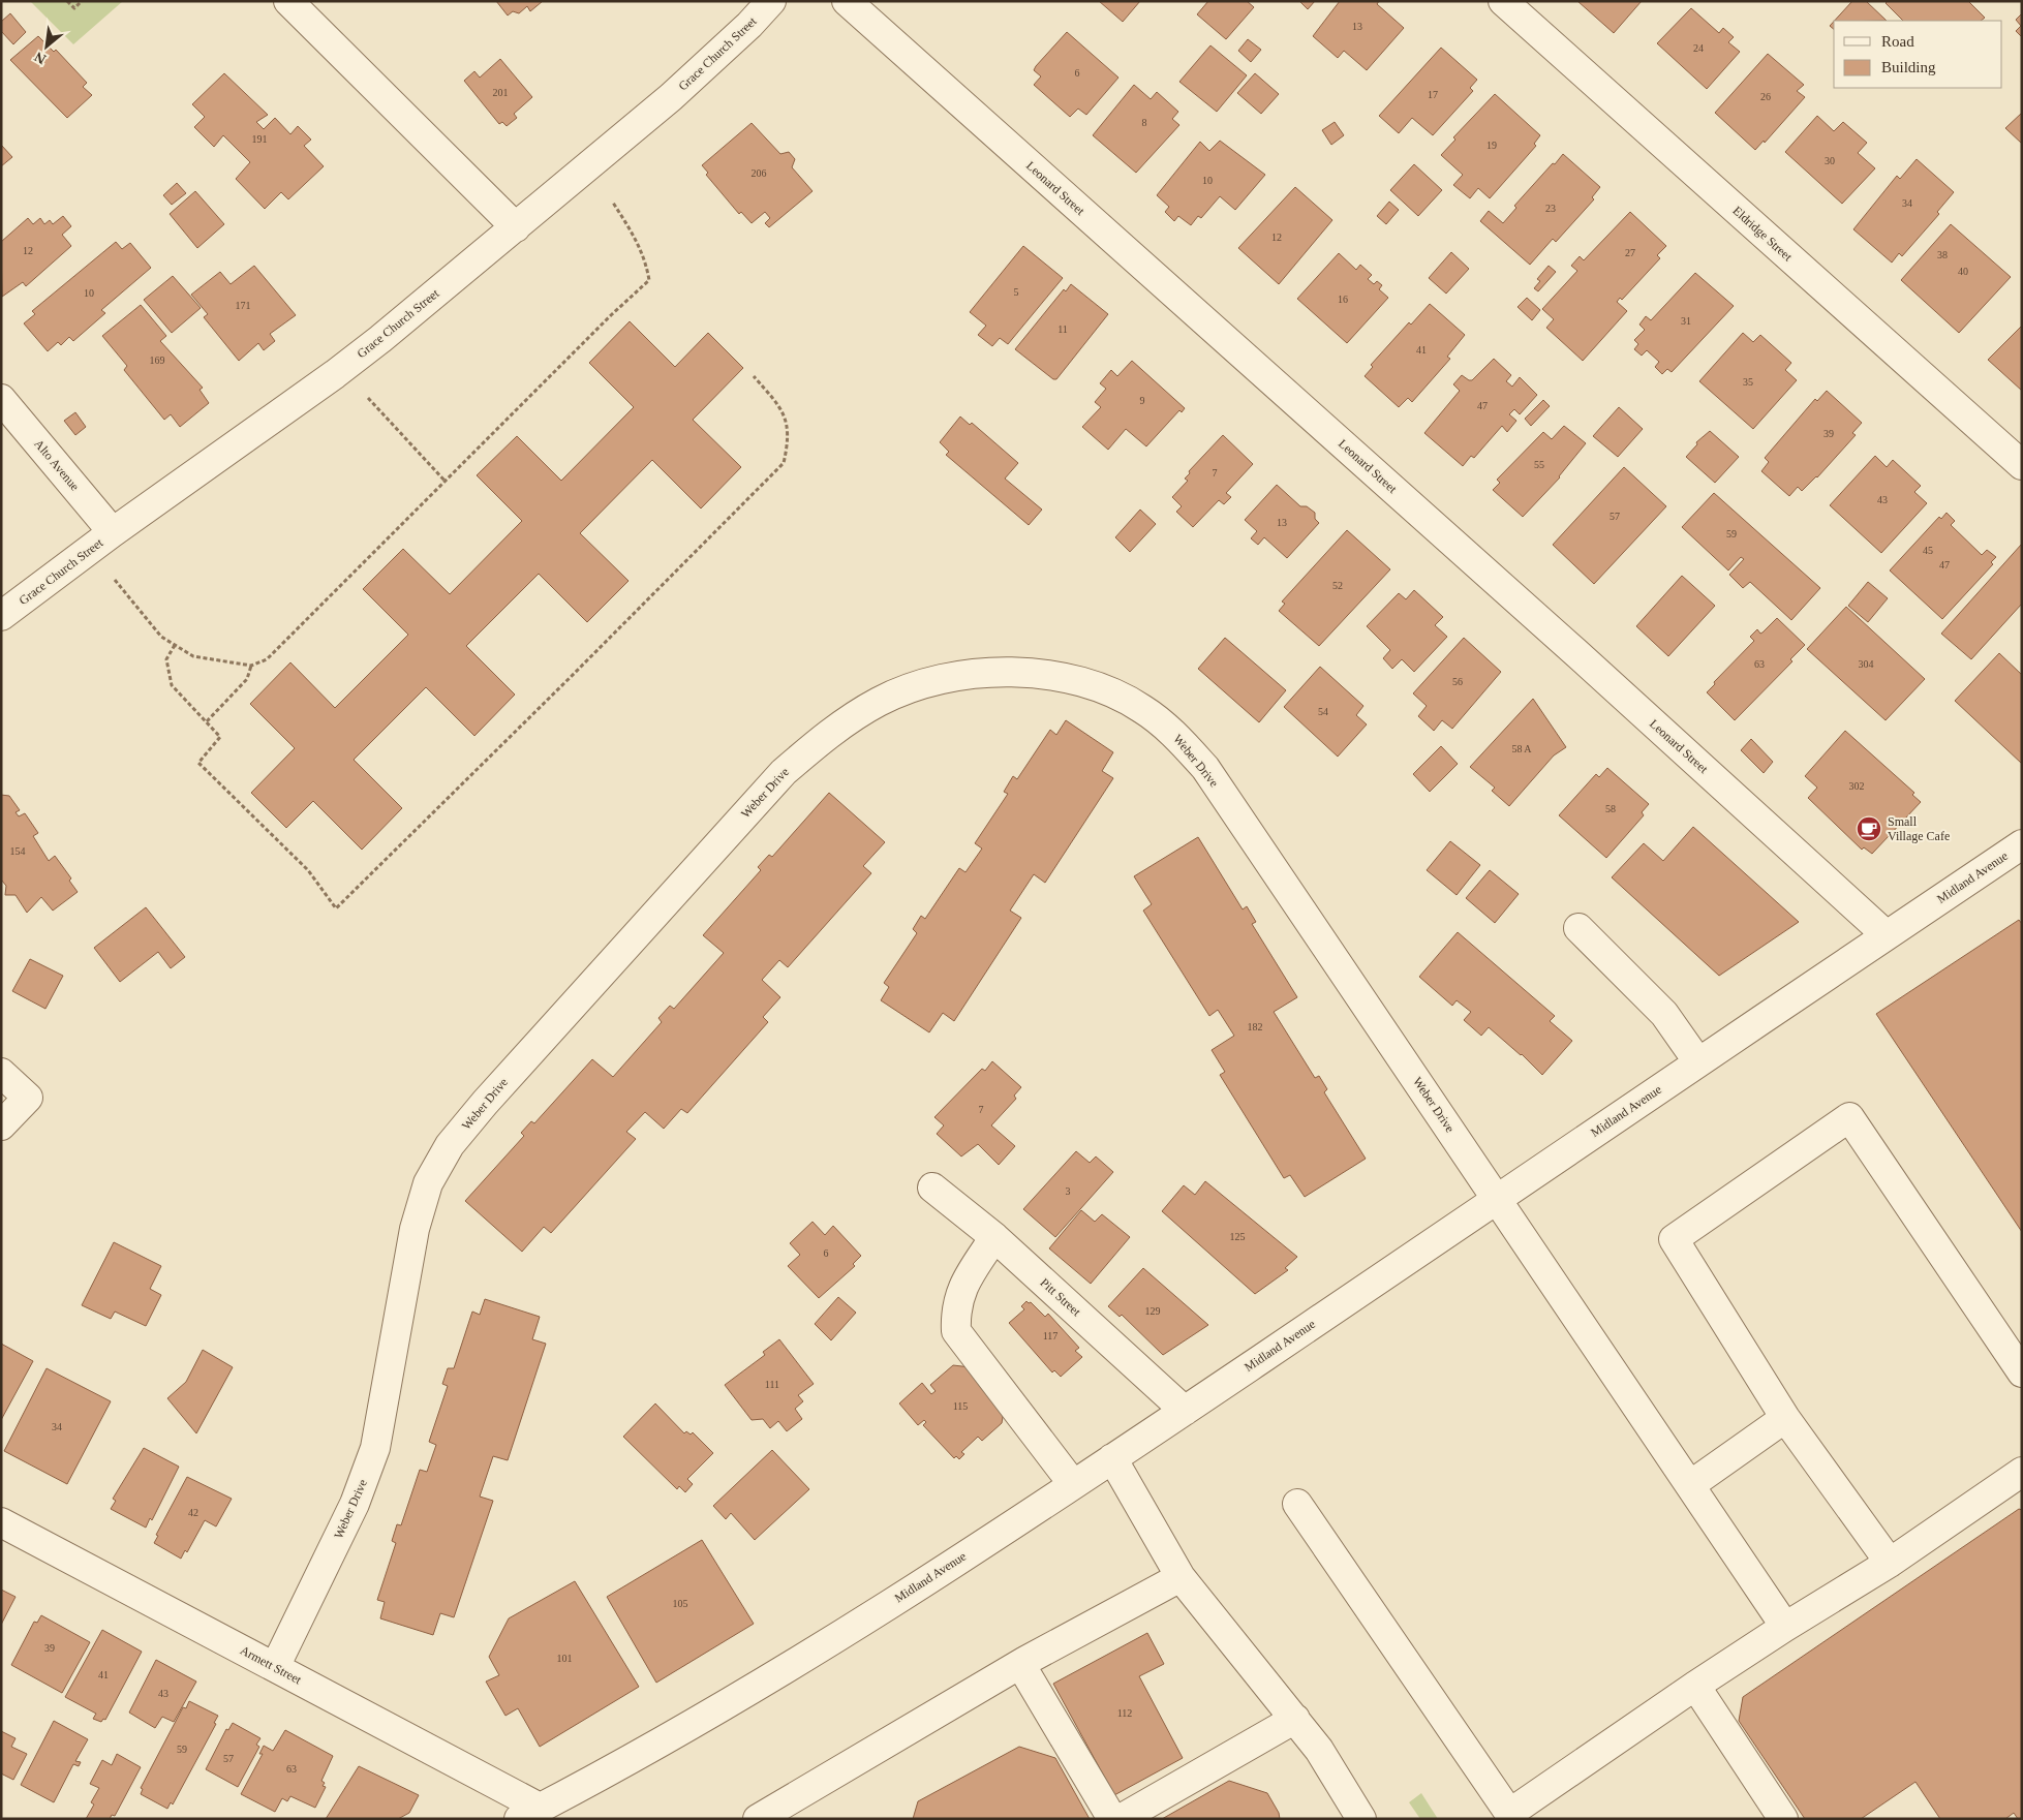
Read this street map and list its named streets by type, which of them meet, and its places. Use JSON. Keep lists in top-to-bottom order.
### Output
{
  "streets": {
    "street": [
      "Grace Church Street",
      "Leonard Street",
      "Eldridge Street",
      "Alto Avenue",
      "Weber Drive",
      "Midland Avenue",
      "Pitt Street",
      "Armett Street"
    ]
  },
  "crossings": [
    ["Grace Church Street", "Alto Avenue"],
    ["Leonard Street", "Midland Avenue"],
    ["Weber Drive", "Midland Avenue"],
    ["Weber Drive", "Armett Street"],
    ["Midland Avenue", "Pitt Street"],
    ["Midland Avenue", "Armett Street"]
  ],
  "places": {
    "cafe": ["Small Village Cafe"]
  },
  "house_numbers": [
    "13",
    "24",
    "6",
    "201",
    "17",
    "26",
    "8",
    "191",
    "19",
    "30",
    "206",
    "10",
    "34",
    "23",
    "12",
    "12",
    "27",
    "38",
    "40",
    "5",
    "10",
    "16",
    "171",
    "31",
    "11",
    "41",
    "169",
    "35",
    "9",
    "47",
    "39",
    "55",
    "7",
    "43",
    "57",
    "13",
    "59",
    "45",
    "47",
    "52",
    "63",
    "304",
    "56",
    "54",
    "58 A",
    "302",
    "58",
    "154",
    "182",
    "7",
    "3",
    "125",
    "6",
    "129",
    "117",
    "111",
    "115",
    "34",
    "42",
    "105",
    "39",
    "101",
    "41",
    "43",
    "112",
    "59",
    "57",
    "63"
  ],
  "legend": ["Road", "Building"],
  "north": "bottom left"
}
